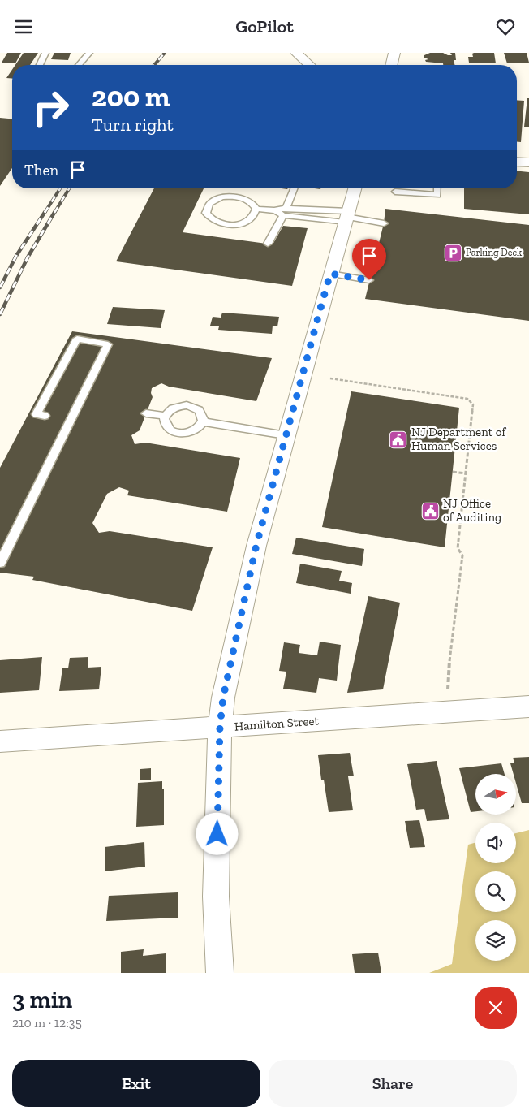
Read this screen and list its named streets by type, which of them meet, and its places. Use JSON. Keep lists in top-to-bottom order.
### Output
{
  "streets": {
    "street": ["Hamilton Street"]
  },
  "places": {
    "parking": ["Parking Deck"],
    "public building": ["NJ Department of Human Services", "NJ Office of Auditing"]
  },
  "north": "right",
  "page": {
    "header": "GoPilot",
    "turn": ["200 m", "Turn right"],
    "then": "Then",
    "heading": ["3 min", "210 m · 12:35"],
    "buttons": ["Exit", "Share"]
  }
}
